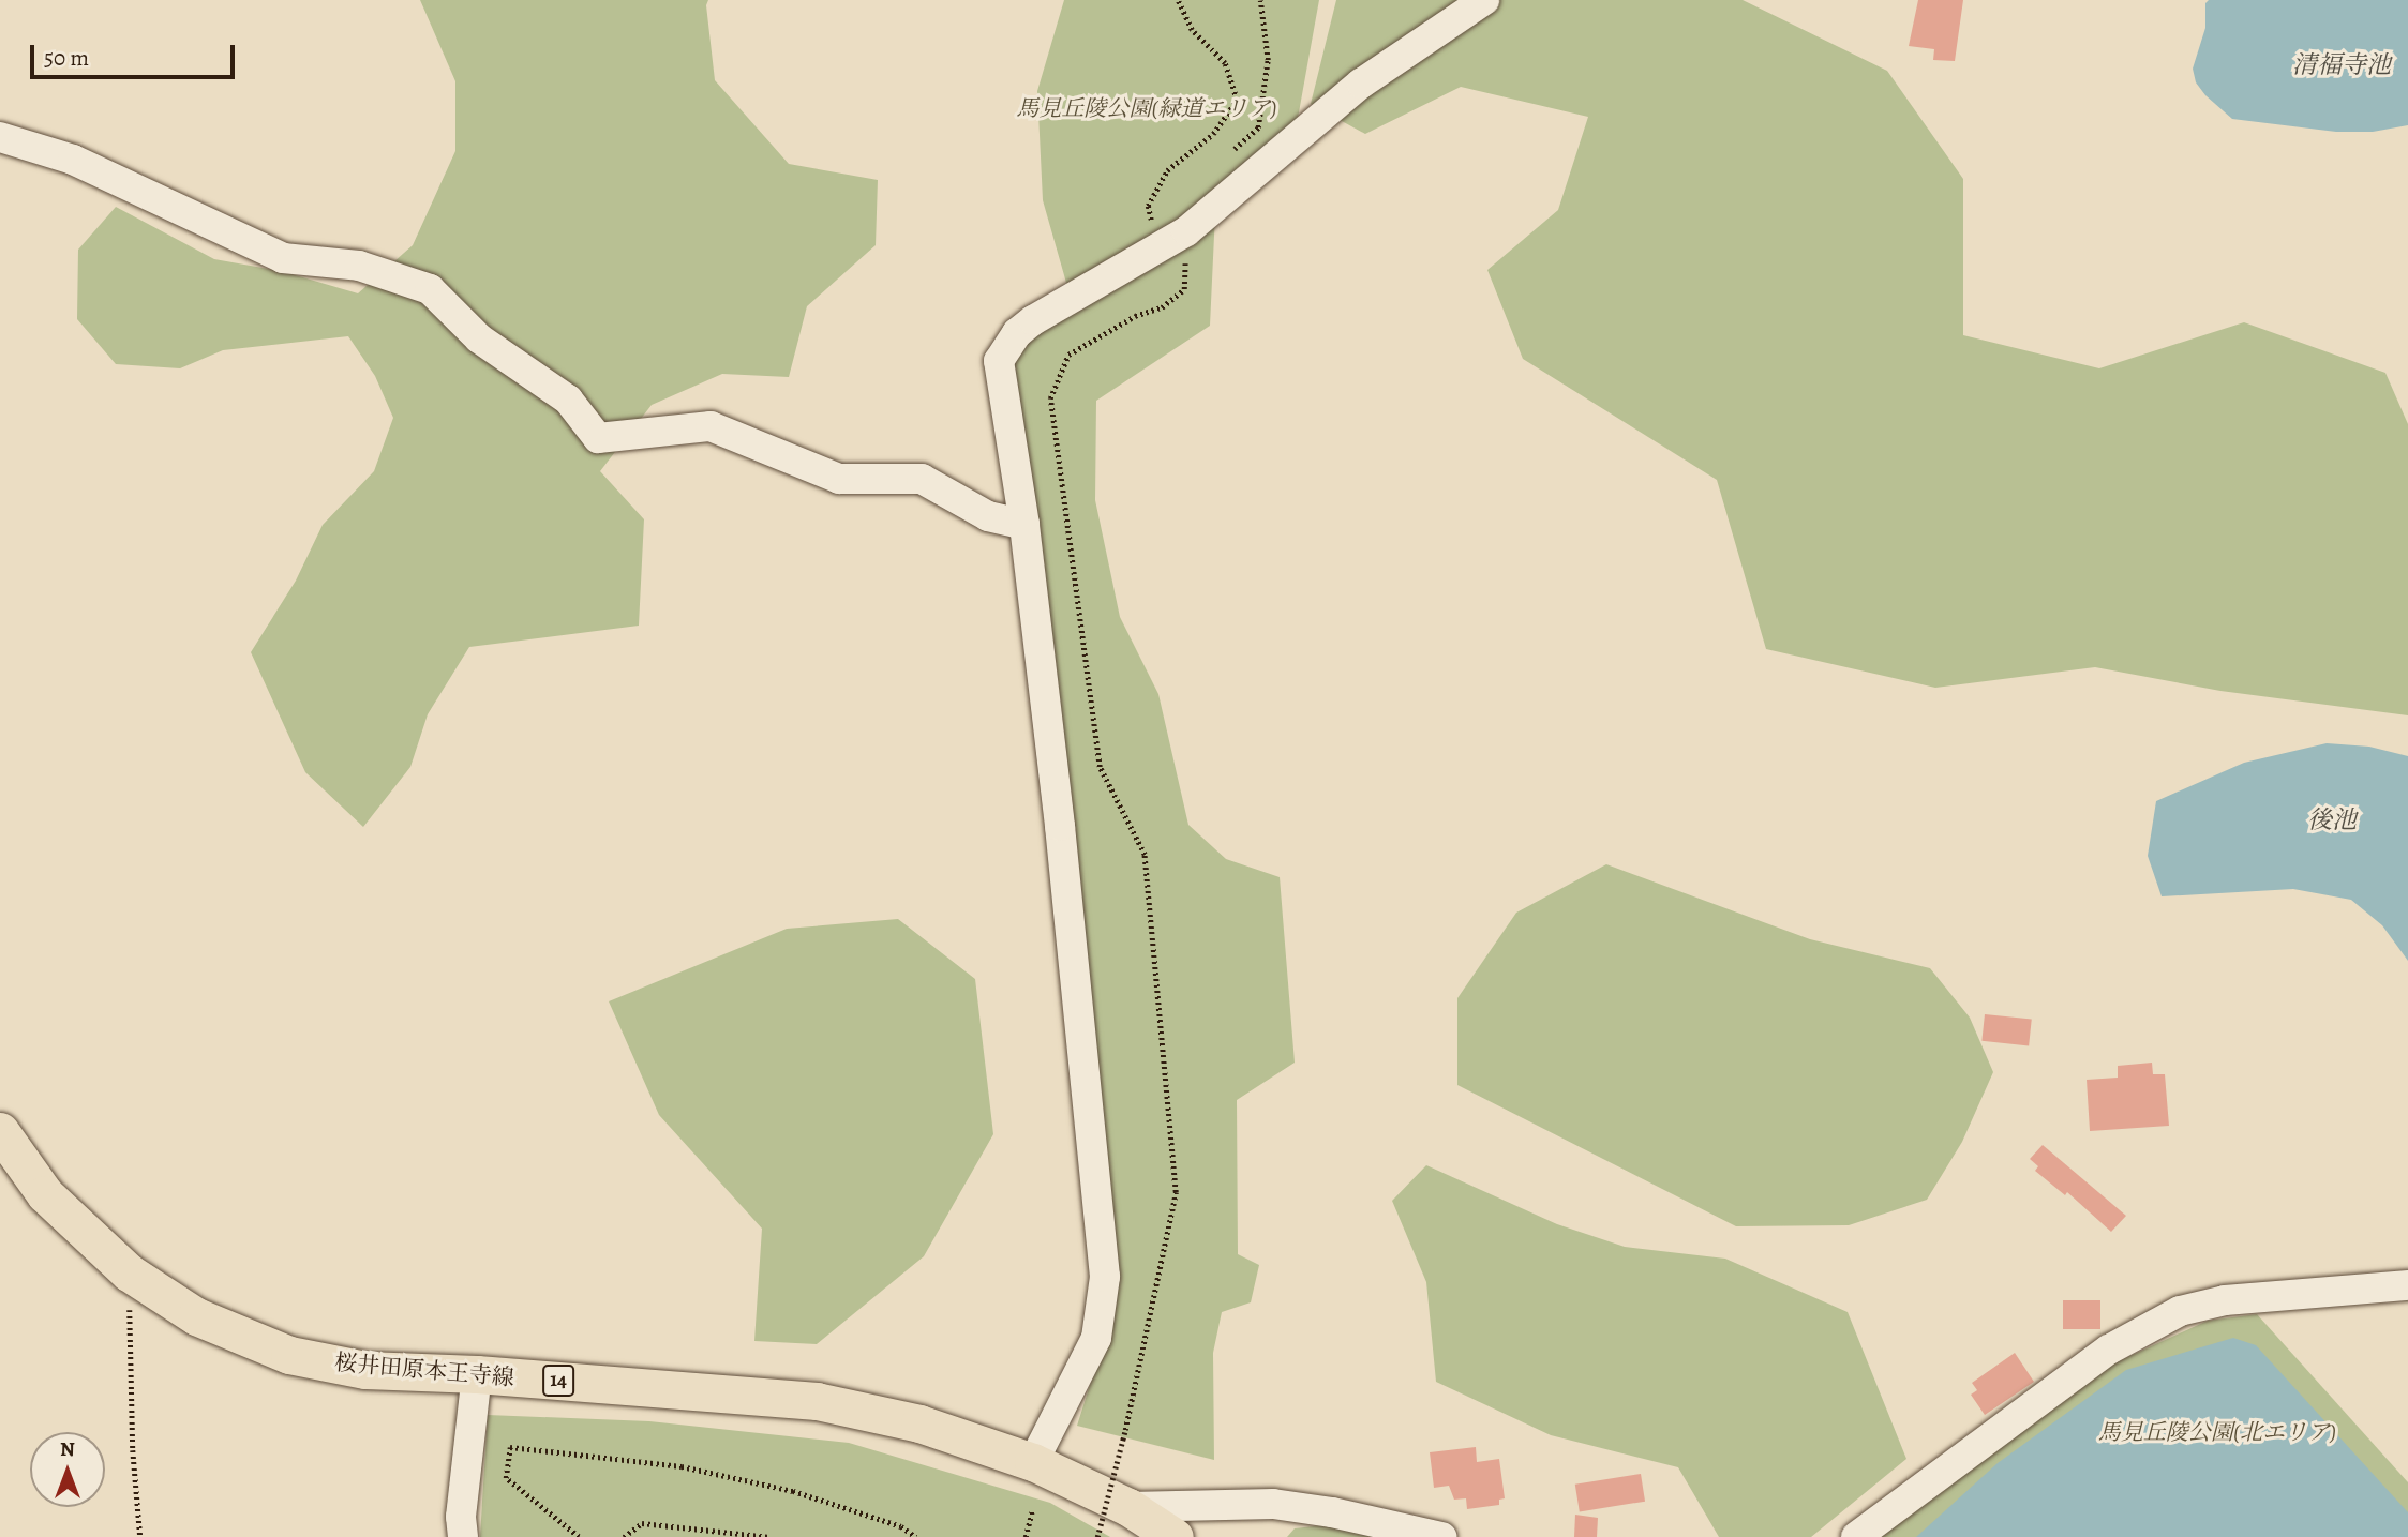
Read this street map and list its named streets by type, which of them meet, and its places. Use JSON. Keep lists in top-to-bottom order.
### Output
{
  "streets": {
    "main road": ["桜井田原本王寺線", "14"]
  },
  "water": ["清福寺池", "後池"],
  "parks": ["馬見丘陵公園(緑道エリア)", "馬見丘陵公園(北エリア)"],
  "scale_bar": "50 m",
  "north": "top"
}
